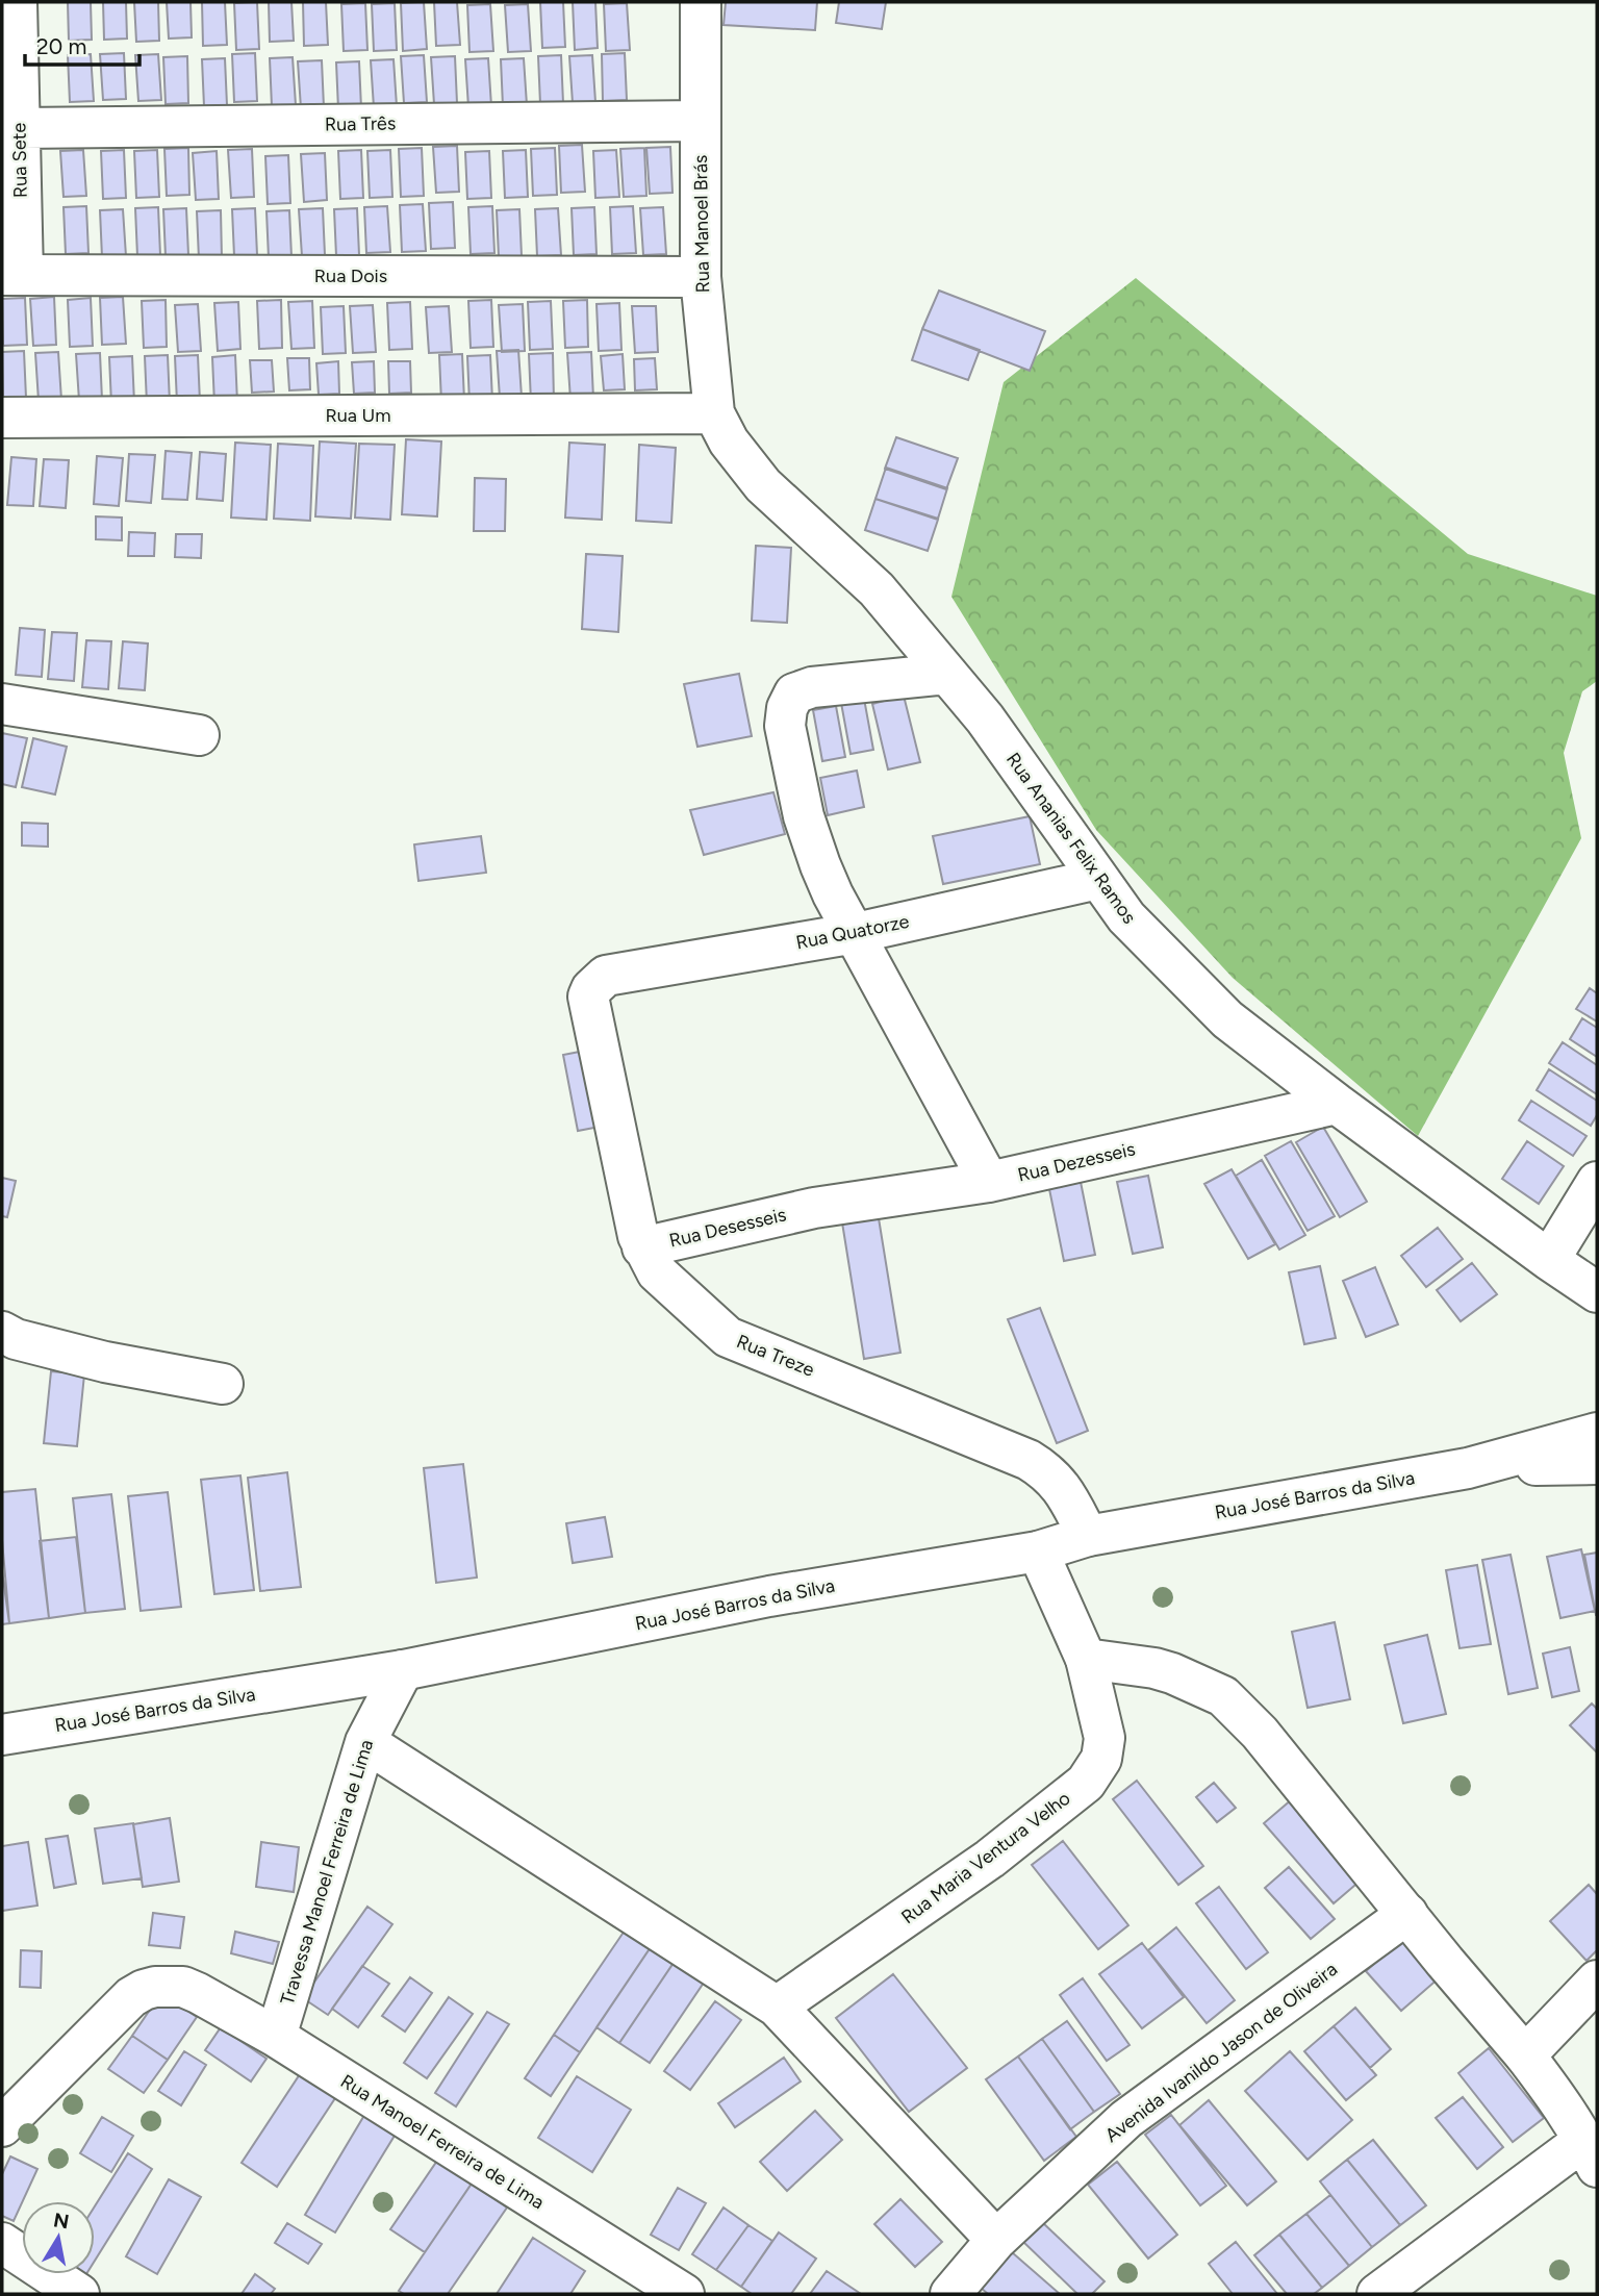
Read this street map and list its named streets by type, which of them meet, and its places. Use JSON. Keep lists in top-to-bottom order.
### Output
{
  "streets": {
    "street": [
      "Rua Três",
      "Rua Sete",
      "Rua Manoel Brás",
      "Rua Dois",
      "Rua Um",
      "Rua Ananias Felix Ramos",
      "Rua Quatorze",
      "Rua Dezesseis",
      "Rua Desesseis",
      "Rua Treze",
      "Rua José Barros da Silva",
      "Rua Maria Ventura Velho",
      "Travessa Manoel Ferreira de Lima",
      "Avenida Ivanildo Jason de Oliveira",
      "Rua Manoel Ferreira de Lima"
    ]
  },
  "crossings": [
    ["Rua Três", "Rua Sete"],
    ["Rua Três", "Rua Manoel Brás"],
    ["Rua Sete", "Rua Dois"],
    ["Rua Manoel Brás", "Rua Dois"],
    ["Rua Manoel Brás", "Rua Um"],
    ["Rua Manoel Brás", "Rua Ananias Felix Ramos"],
    ["Rua Um", "Rua Ananias Felix Ramos"],
    ["Rua Ananias Felix Ramos", "Rua Quatorze"],
    ["Rua Ananias Felix Ramos", "Rua Dezesseis"],
    ["Rua Quatorze", "Rua Treze"],
    ["Rua Dezesseis", "Rua Desesseis"],
    ["Rua Desesseis", "Rua Treze"],
    ["Rua Treze", "Rua José Barros da Silva"],
    ["Rua José Barros da Silva", "Rua Maria Ventura Velho"],
    ["Rua José Barros da Silva", "Travessa Manoel Ferreira de Lima"],
    ["Travessa Manoel Ferreira de Lima", "Rua Manoel Ferreira de Lima"]
  ],
  "scale_bar": "20 m",
  "north": "top"
}
